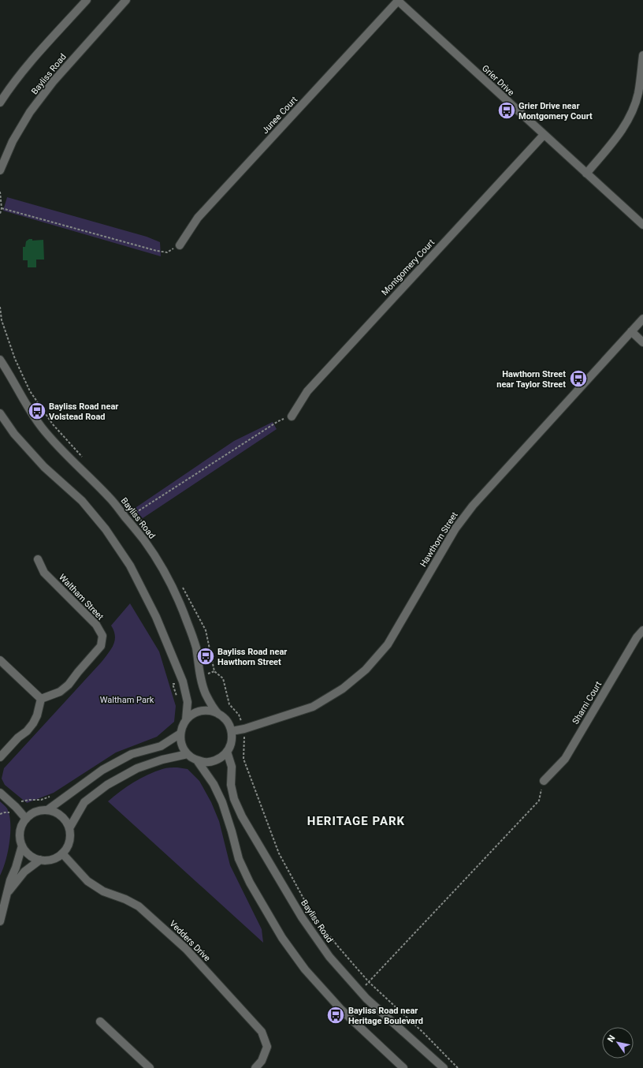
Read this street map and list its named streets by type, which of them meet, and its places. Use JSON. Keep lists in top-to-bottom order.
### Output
{
  "streets": {
    "street": [
      "Bayliss Road",
      "Grier Drive",
      "Junee Court",
      "Montgomery Court",
      "Hawthorn Street",
      "Waltham Street",
      "Sharni Court",
      "Vedders Drive"
    ]
  },
  "crossings": [
    ["Bayliss Road", "Hawthorn Street"],
    ["Grier Drive", "Junee Court"],
    ["Grier Drive", "Montgomery Court"]
  ],
  "districts": ["HERITAGE PARK"],
  "parks": ["Waltham Park"],
  "places": {
    "bus stop": [
      "Grier Drive near Montgomery Court",
      "Hawthorn Street near Taylor Street",
      "Bayliss Road near Volstead Road",
      "Bayliss Road near Hawthorn Street",
      "Bayliss Road near Heritage Boulevard"
    ]
  },
  "north": "top left"
}
